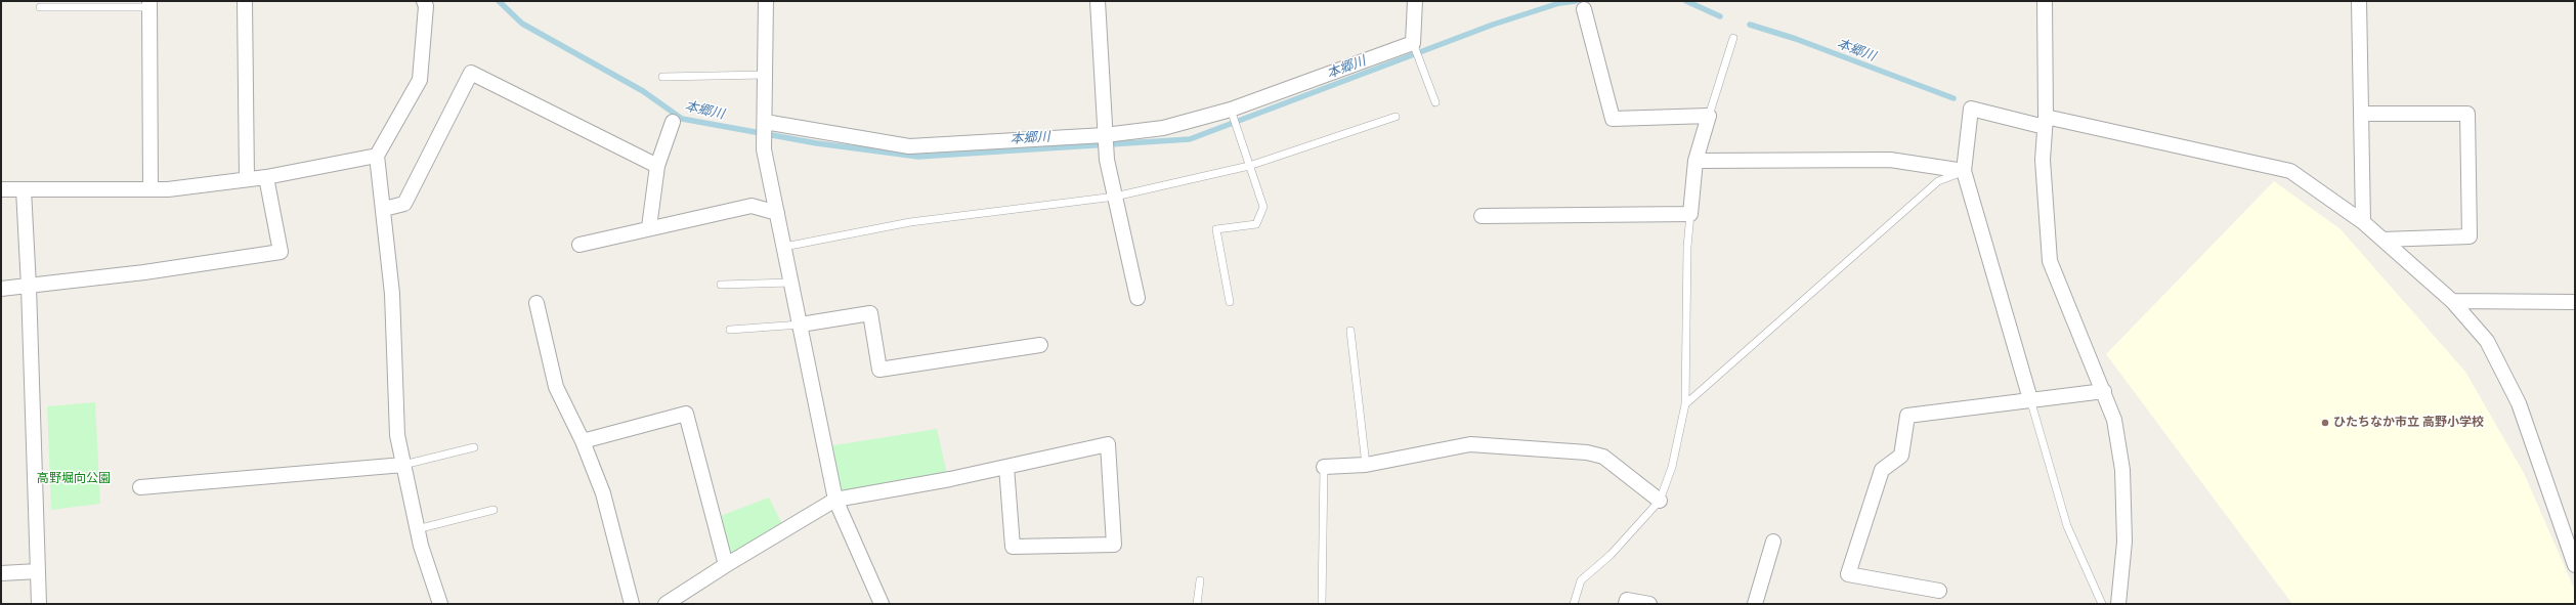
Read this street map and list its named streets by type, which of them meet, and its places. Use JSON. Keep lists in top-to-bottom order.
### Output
{
  "water": ["本郷川"],
  "parks": ["高野堀向公園"],
  "places": ["ひたちなか市立 高野小学校"]
}
